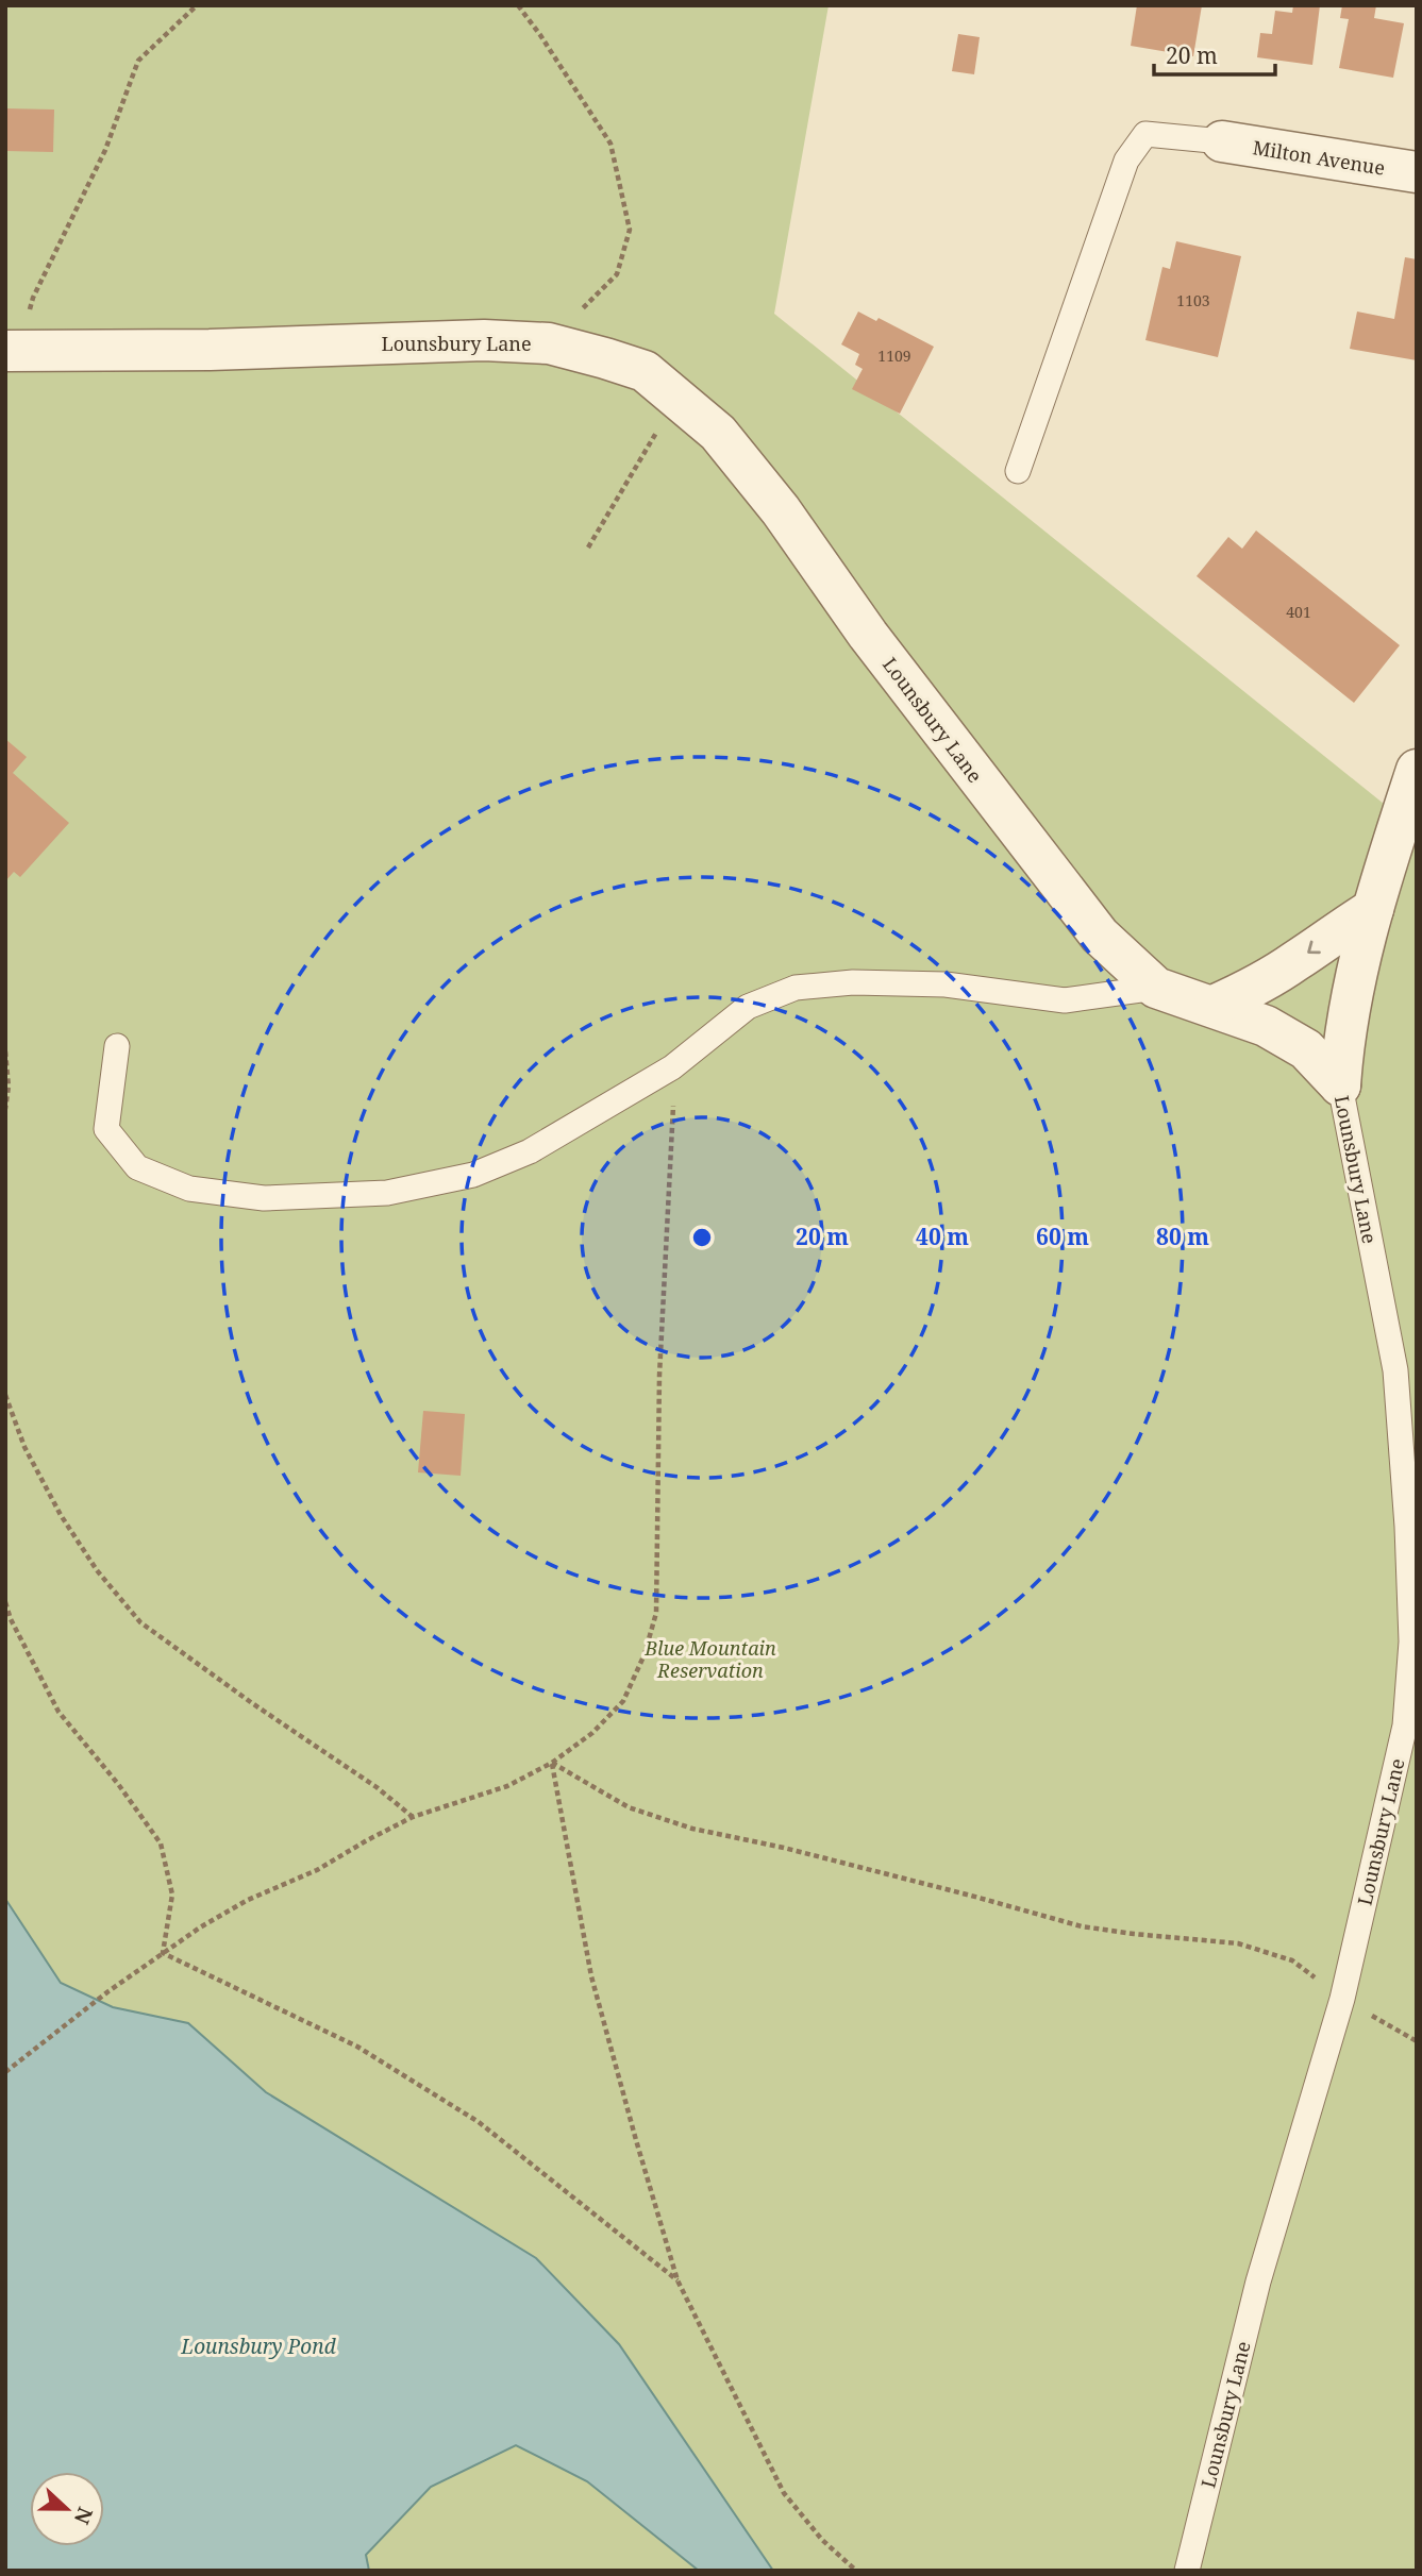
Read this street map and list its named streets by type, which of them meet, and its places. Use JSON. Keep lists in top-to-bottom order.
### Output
{
  "streets": {
    "street": ["Milton Avenue", "Lounsbury Lane"]
  },
  "water": ["Lounsbury Pond"],
  "parks": ["Blue Mountain Reservation"],
  "house_numbers": ["1103", "1109", "401"],
  "scale_bar": "20 m",
  "north": "right",
  "rings": [
    "20 m",
    "40 m",
    "60 m",
    "80 m"
  ]
}
